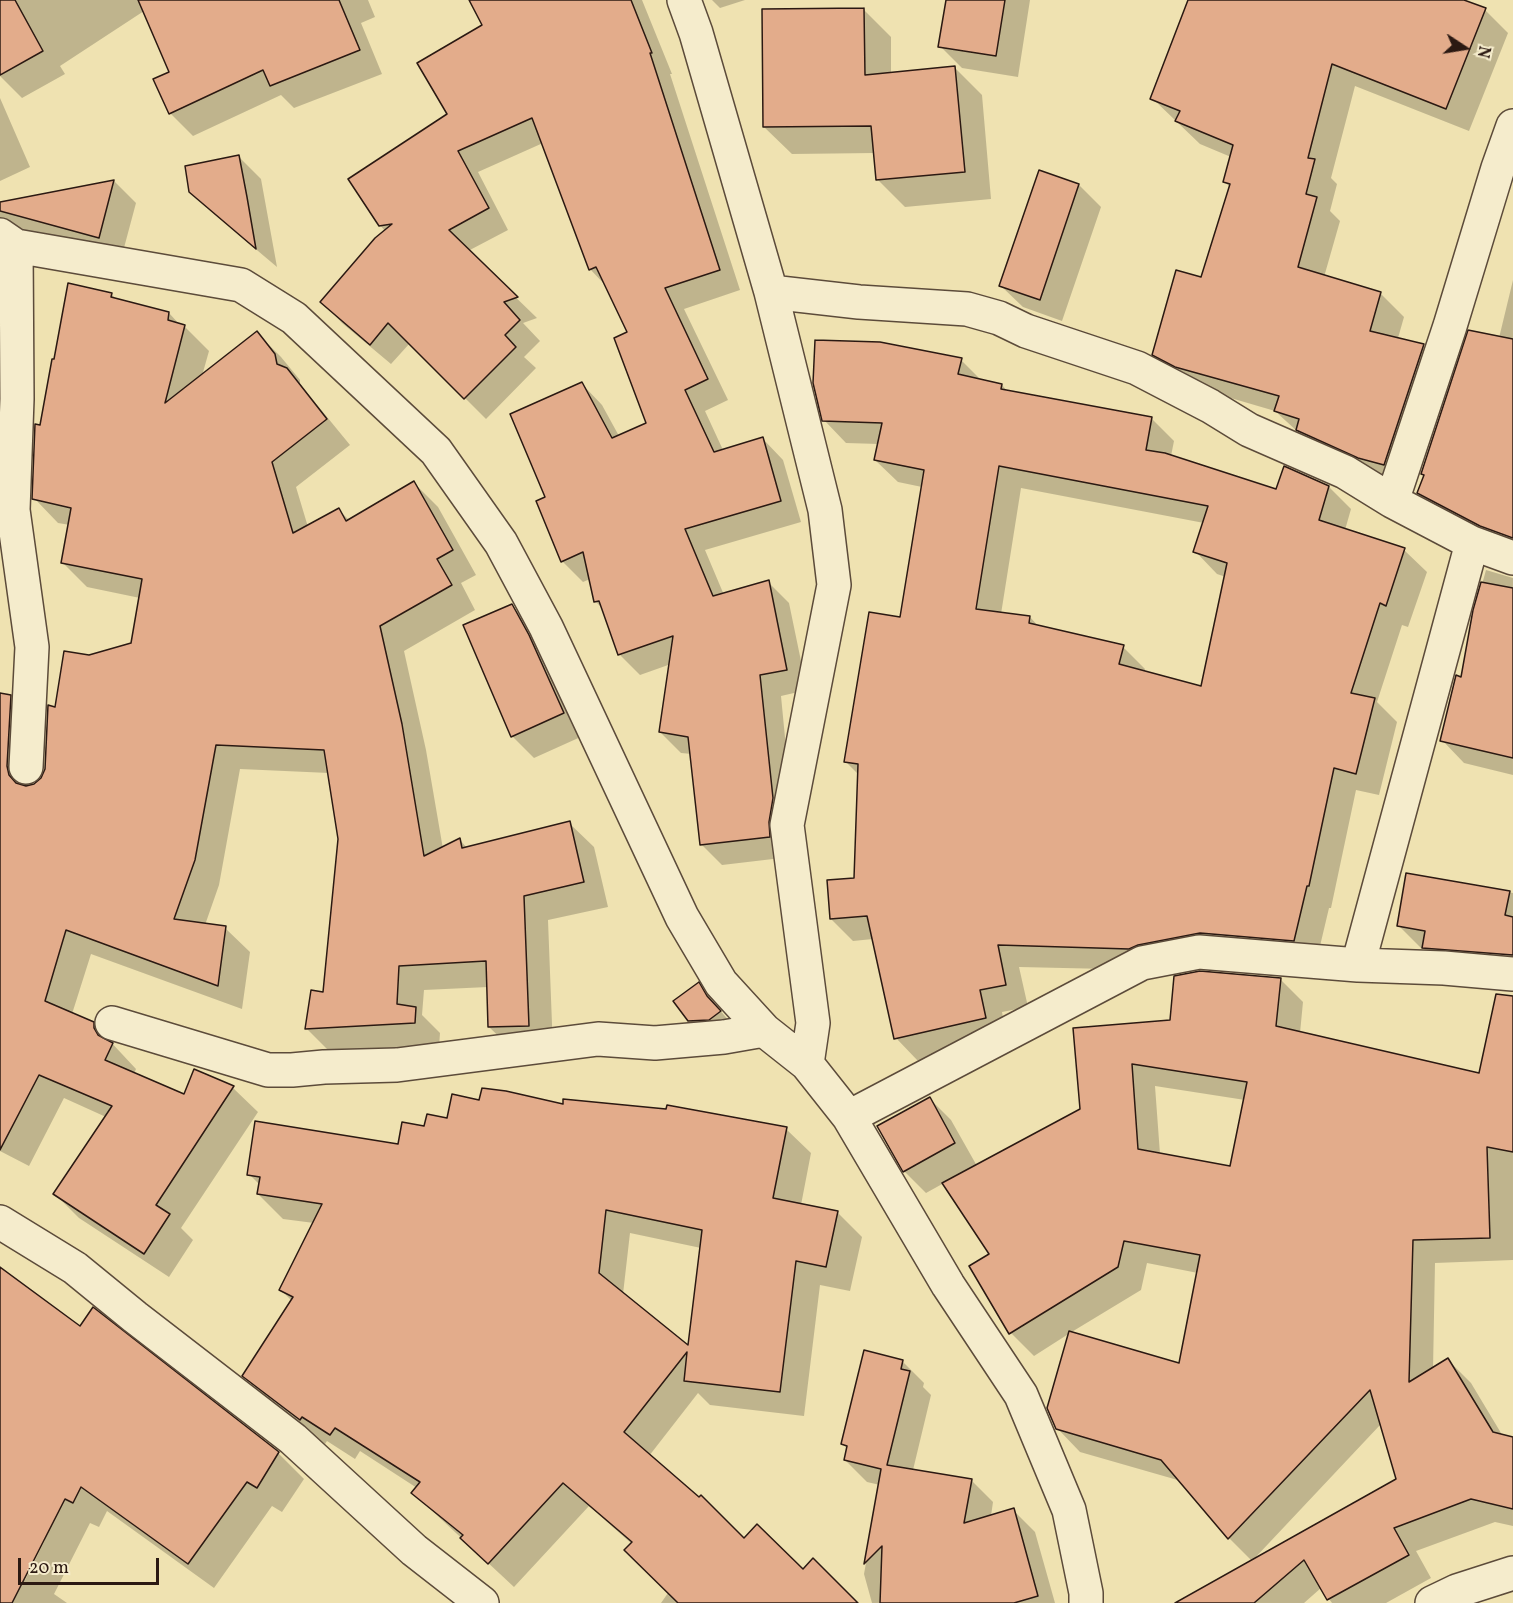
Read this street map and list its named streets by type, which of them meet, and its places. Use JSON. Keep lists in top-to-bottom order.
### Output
{
  "scale_bar": "20 m",
  "north": "right"
}
